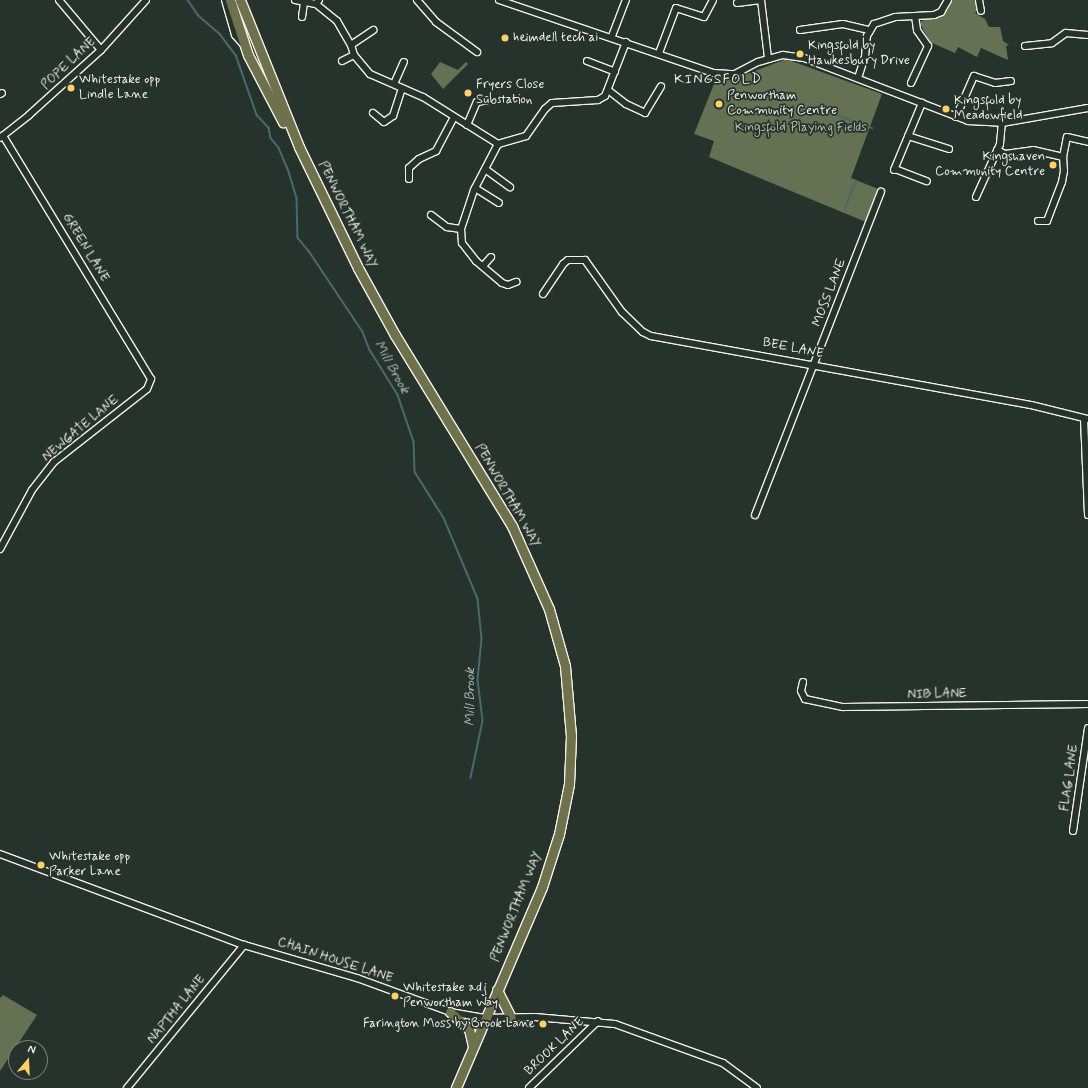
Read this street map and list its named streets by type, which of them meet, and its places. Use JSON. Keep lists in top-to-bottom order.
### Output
{
  "streets": {
    "highway": ["PENWORTHAM WAY"],
    "street": [
      "POPE LANE",
      "GREEN LANE",
      "MOSS LANE",
      "BEE LANE",
      "NEWGATE LANE",
      "NIB LANE",
      "FLAG LANE",
      "CHAIN HOUSE LANE",
      "NAPTHA LANE",
      "BROOK LANE"
    ]
  },
  "crossings": [
    ["POPE LANE", "GREEN LANE"],
    ["PENWORTHAM WAY", "CHAIN HOUSE LANE"],
    ["GREEN LANE", "NEWGATE LANE"],
    ["MOSS LANE", "BEE LANE"],
    ["CHAIN HOUSE LANE", "NAPTHA LANE"],
    ["CHAIN HOUSE LANE", "BROOK LANE"]
  ],
  "districts": ["KINGSFOLD"],
  "water": ["Mill Brook"],
  "parks": ["Kingsfold Playing Fields"],
  "places": [
    "heimdell tech ai",
    "Kingsfold by Hawkesbury Drive",
    "Whitestake opp Lindle Lane",
    "Fryers Close Substation",
    "Penwortham Community Centre",
    "Kingsfold by Meadowfield",
    "Kingshaven Community Centre",
    "Whitestake opp Parker Lane",
    "Whitestake adj Penwortham Way",
    "Farington Moss by Brook Lane"
  ],
  "north": "top"
}
